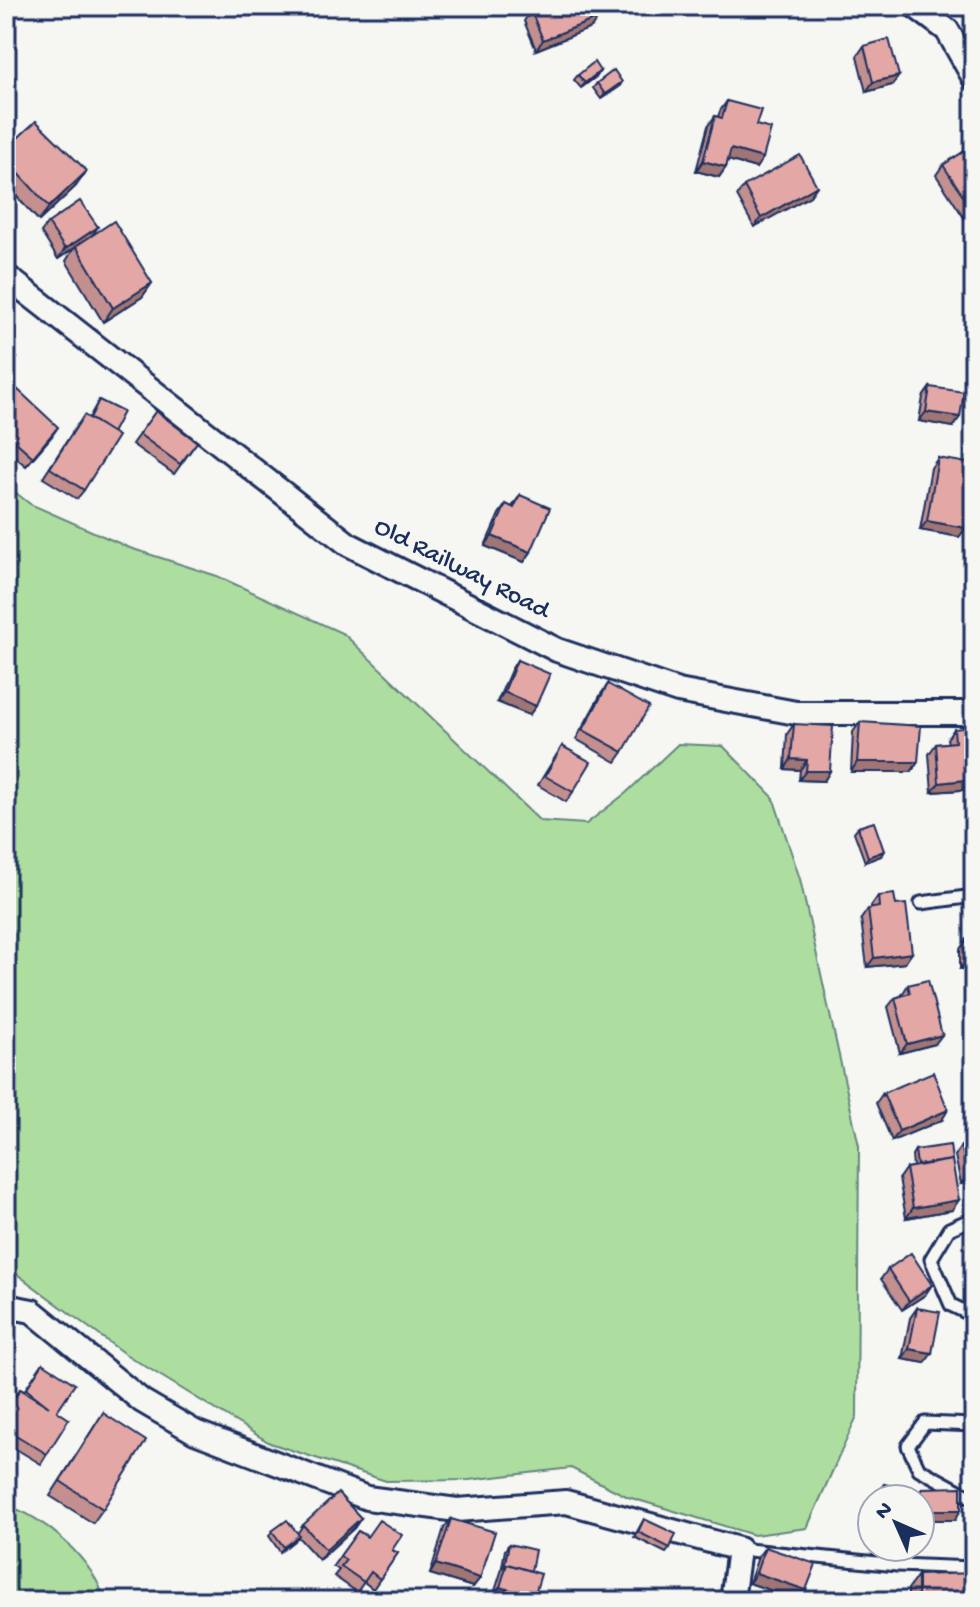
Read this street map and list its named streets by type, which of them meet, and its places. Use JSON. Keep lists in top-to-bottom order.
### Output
{
  "streets": {
    "street": ["Old Railway Road"]
  },
  "north": "top left"
}
